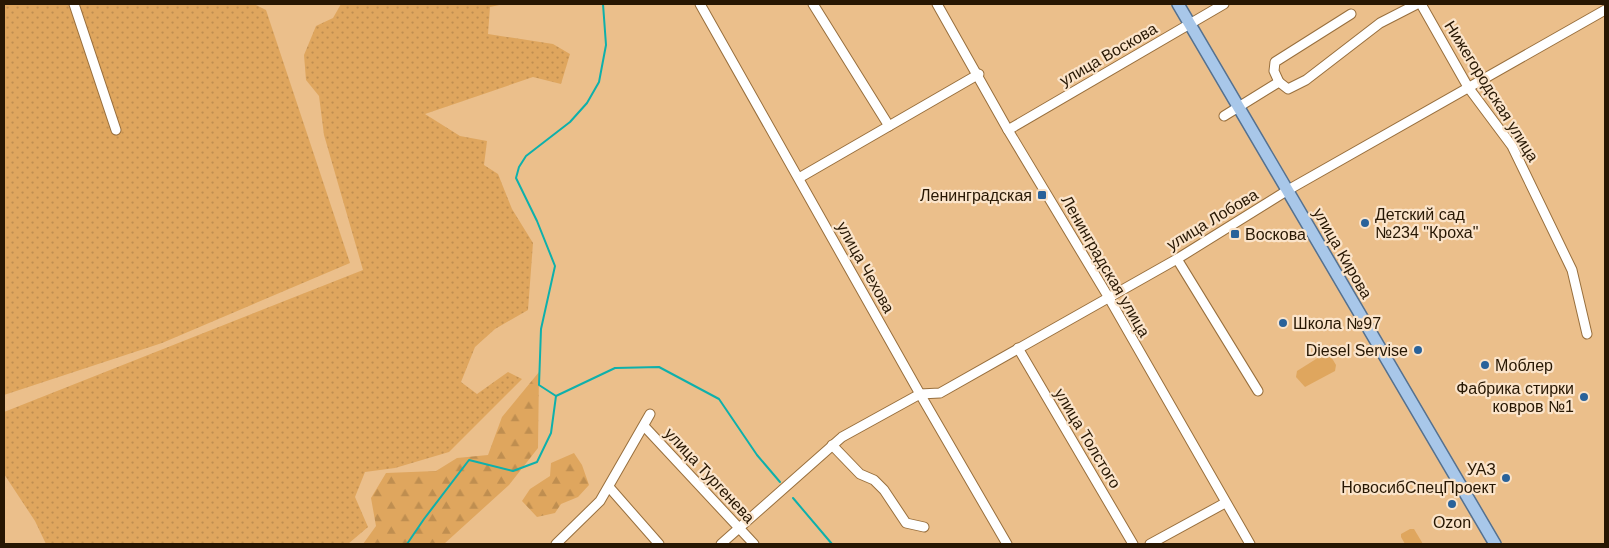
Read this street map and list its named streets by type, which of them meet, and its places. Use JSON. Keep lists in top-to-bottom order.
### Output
{
  "streets": {
    "main road": ["улица Кирова"],
    "street": [
      "улица Воскова",
      "Нижегородская улица",
      "улица Лобова",
      "Ленинградская улица",
      "улица Чехова",
      "улица Толстого",
      "улица Тургенева"
    ]
  },
  "crossings": [
    ["улица Воскова", "улица Кирова"],
    ["улица Воскова", "Ленинградская улица"],
    ["Нижегородская улица", "улица Лобова"],
    ["улица Лобова", "улица Кирова"],
    ["улица Лобова", "Ленинградская улица"],
    ["улица Лобова", "улица Чехова"],
    ["улица Лобова", "улица Толстого"],
    ["улица Лобова", "улица Тургенева"]
  ],
  "places": {
    "transit": ["Ленинградская", "Воскова"],
    "other": [
      "Детский сад №234 \"Кроха\"",
      "Школа №97",
      "Diesel Servise",
      "Моблер",
      "Фабрика стирки ковров №1",
      "УАЗ НовосибСпецПроект",
      "Ozon"
    ]
  }
}
